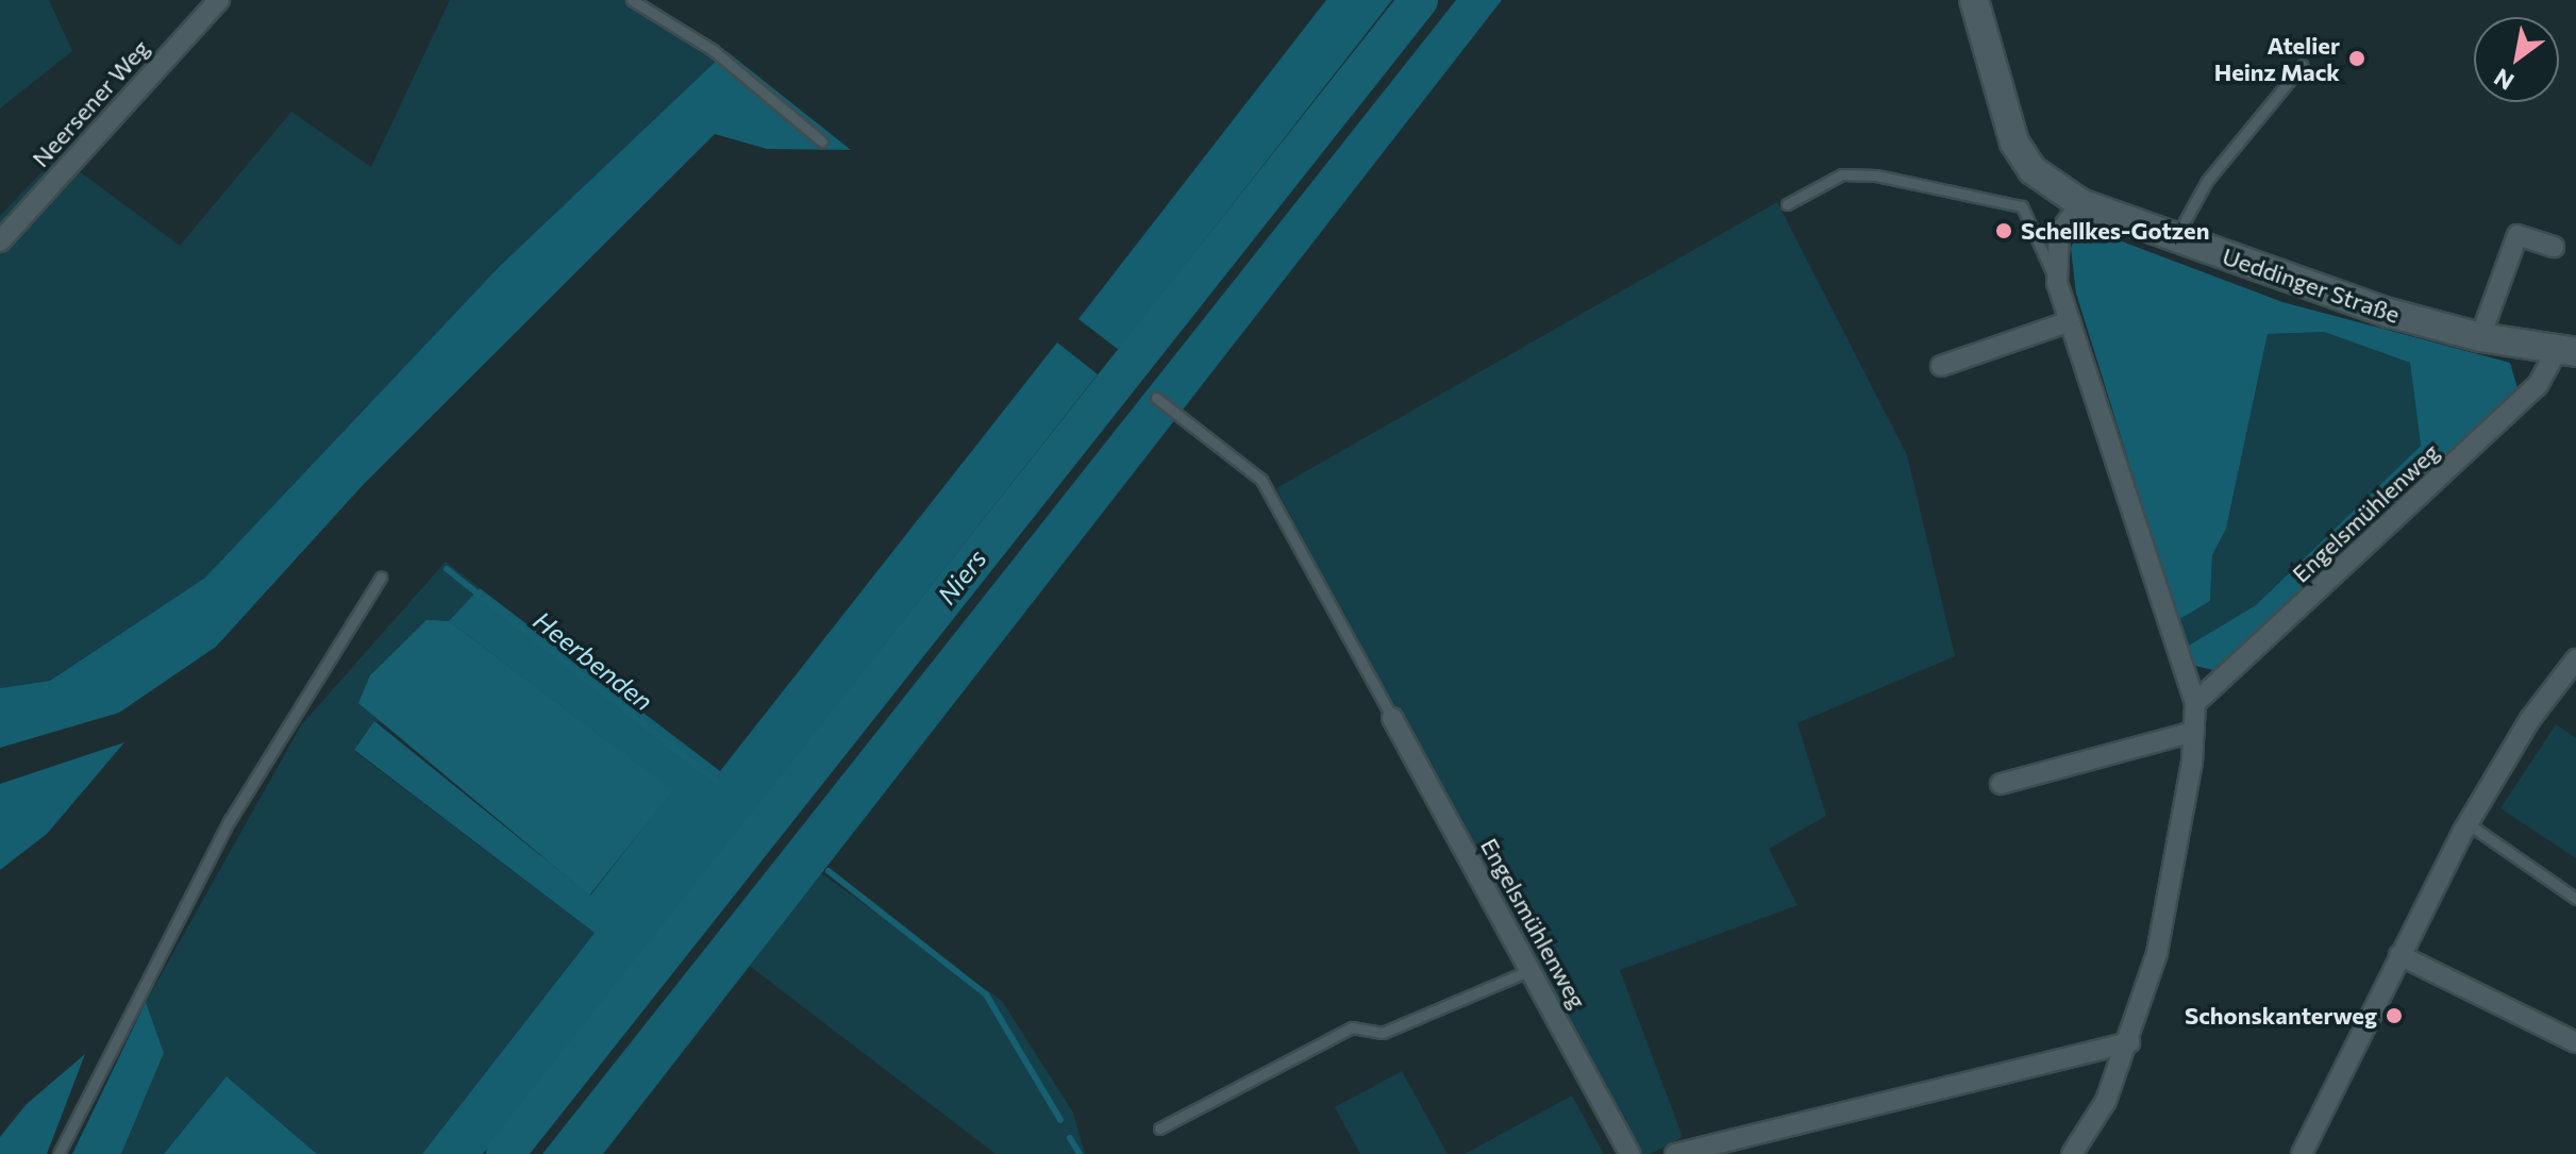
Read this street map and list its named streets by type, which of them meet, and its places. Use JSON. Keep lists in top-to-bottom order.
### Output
{
  "streets": {
    "street": ["Neersener Weg", "Ueddinger Straße", "Engelsmühlenweg"]
  },
  "crossings": [
    ["Ueddinger Straße", "Engelsmühlenweg"]
  ],
  "water": ["Niers", "Heerbenden"],
  "places": ["Atelier Heinz Mack", "Schellkes-Gotzen", "Schonskanterweg"],
  "north": "bottom left"
}
